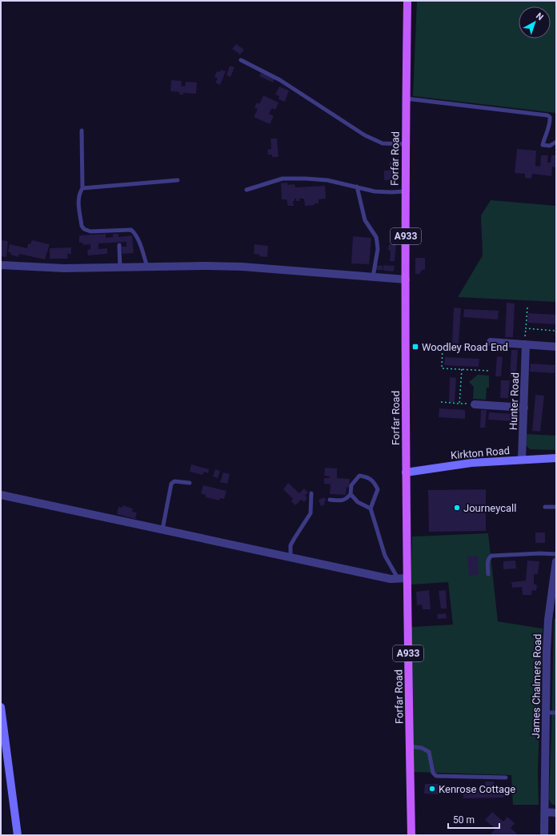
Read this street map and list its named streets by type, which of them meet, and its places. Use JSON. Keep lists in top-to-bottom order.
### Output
{
  "streets": {
    "main road": ["Forfar Road", "A933"],
    "street": ["Hunter Road", "Kirkton Road", "James Chalmers Road"]
  },
  "crossings": [
    ["Forfar Road", "Kirkton Road"],
    ["Hunter Road", "Kirkton Road"]
  ],
  "places": {
    "transit": ["Woodley Road End"],
    "other": ["Journeycall", "Kenrose Cottage"]
  },
  "scale_bar": "50 m",
  "north": "top right"
}
